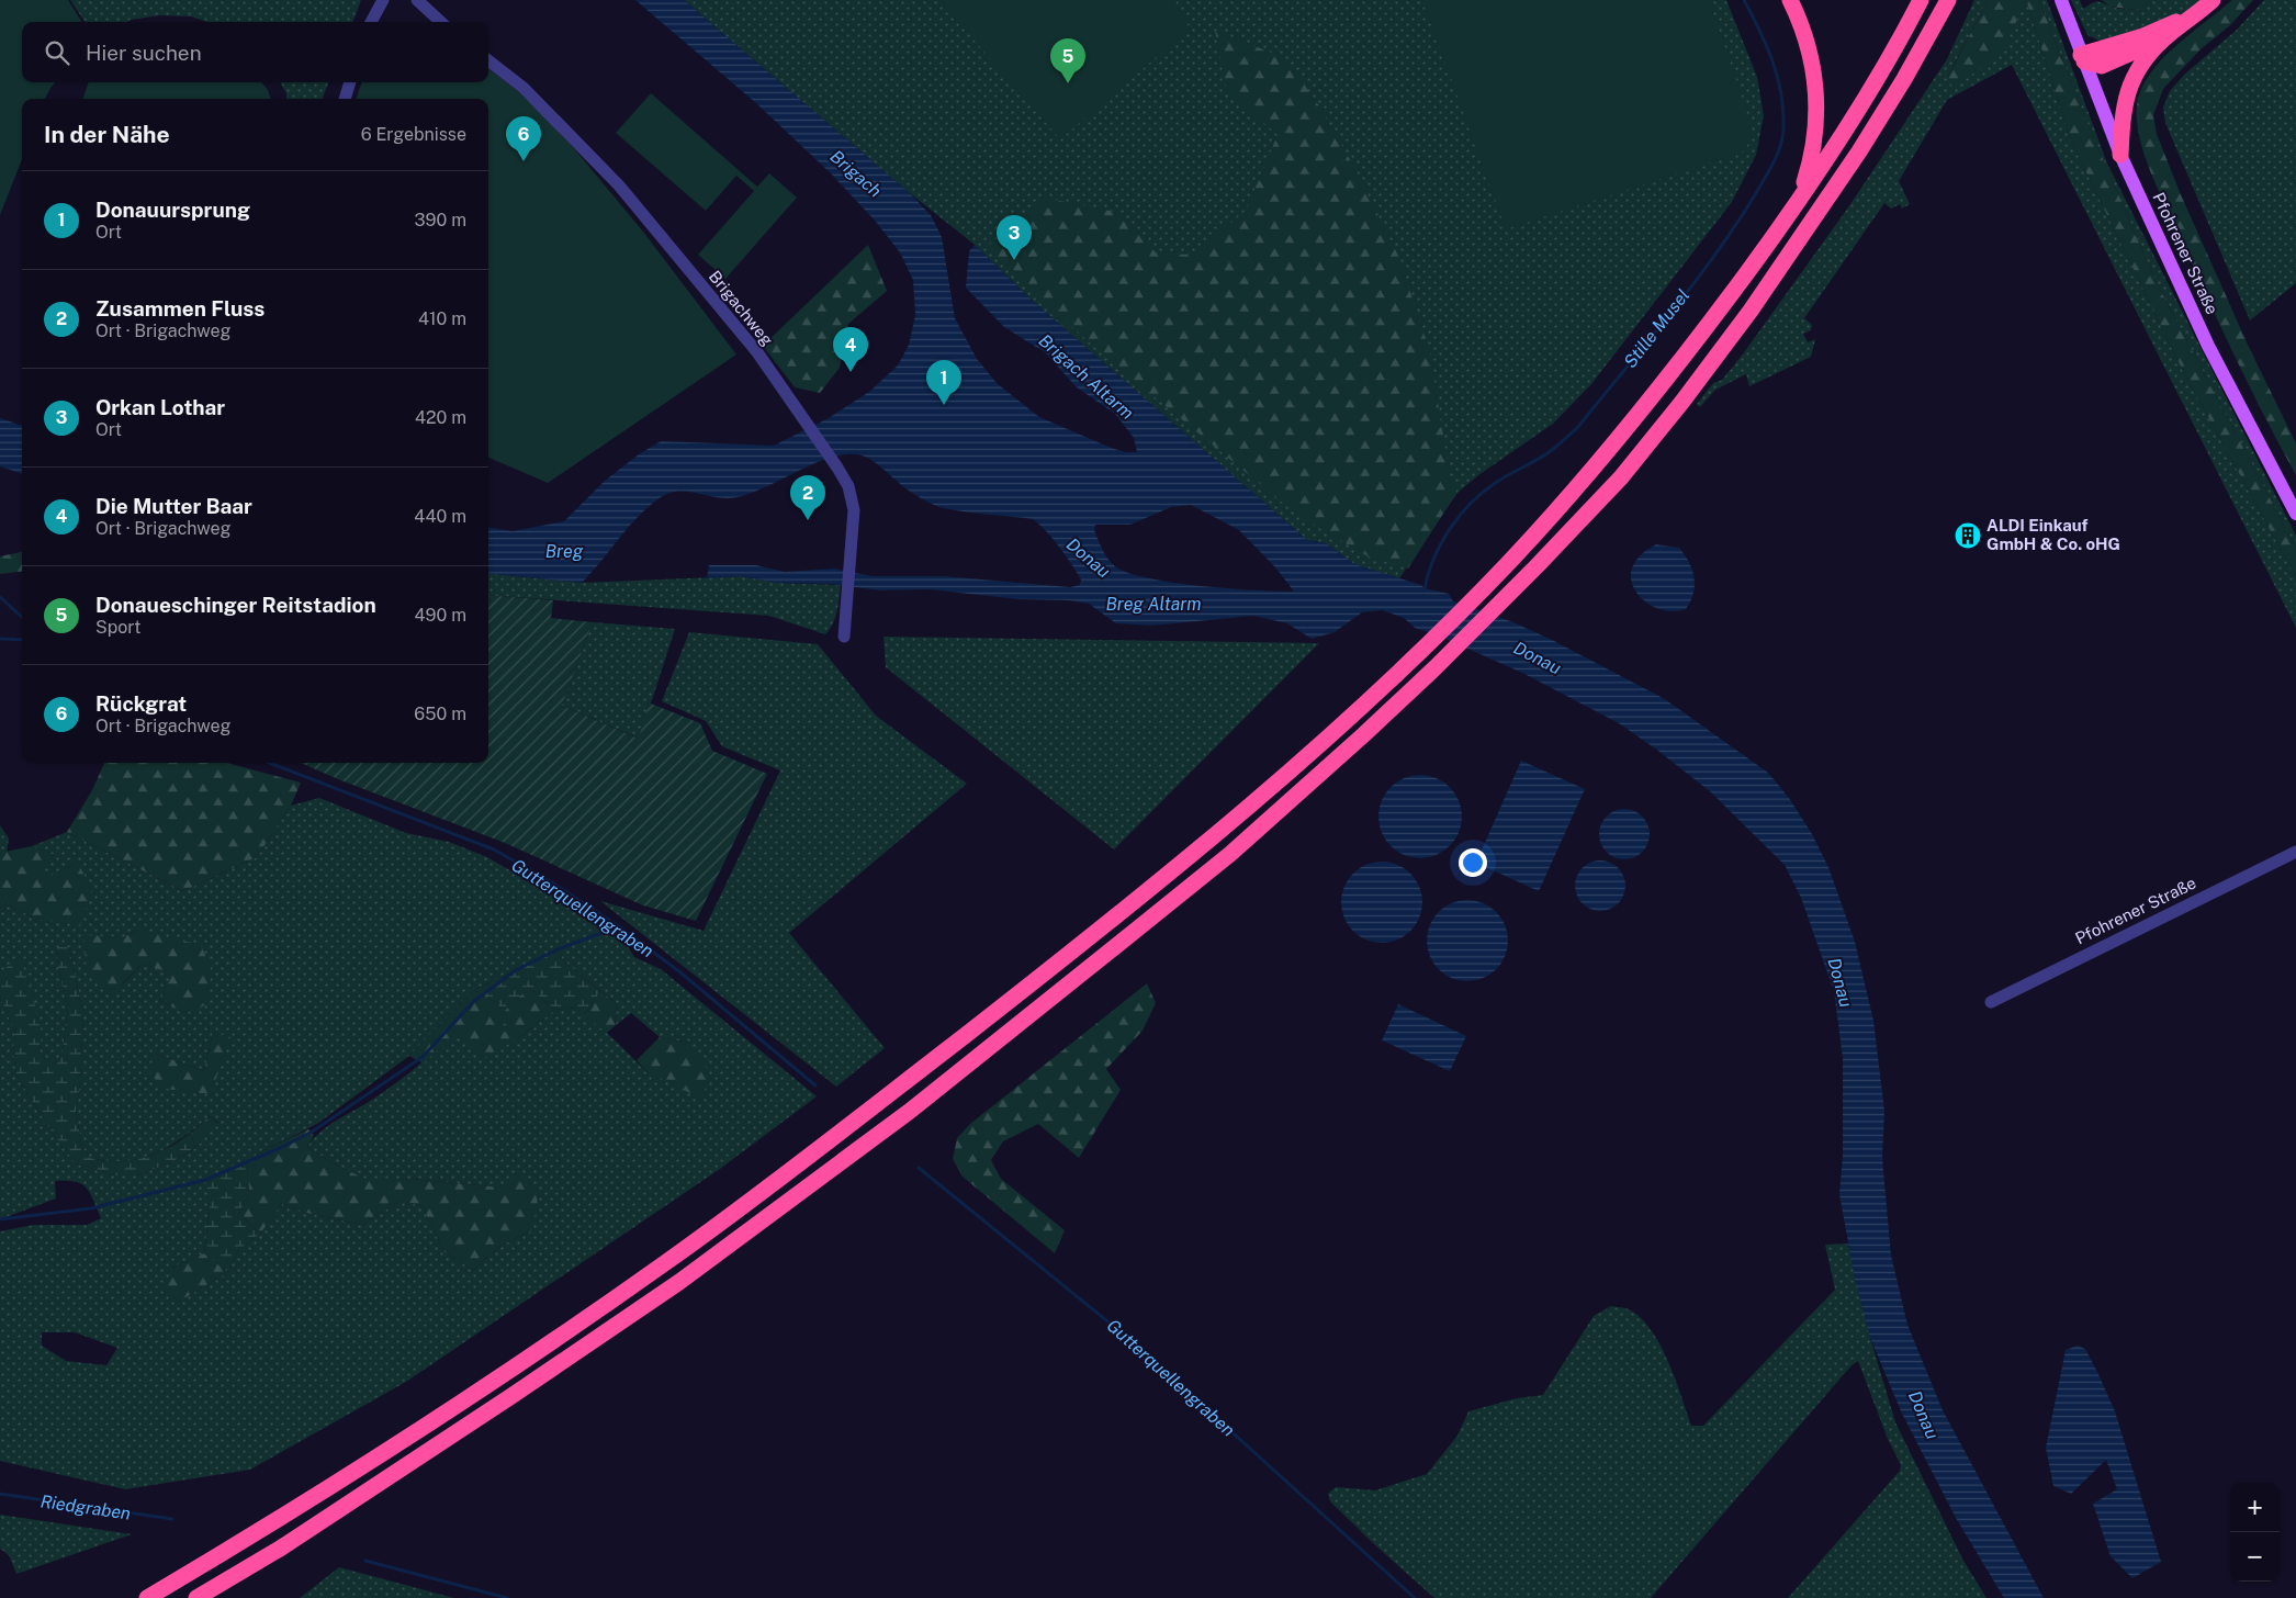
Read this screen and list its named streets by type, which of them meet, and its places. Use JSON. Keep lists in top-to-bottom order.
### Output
{
  "streets": {
    "main road": ["Pfohrener Straße"],
    "street": ["Brigachweg"]
  },
  "water": [
    "Brigach",
    "Stille Musel",
    "Brigach Altarm",
    "Breg",
    "Donau",
    "Breg Altarm",
    "Gutterquellengraben",
    "Riedgraben"
  ],
  "places": {
    "building": ["ALDI Einkauf GmbH & Co. oHG"]
  },
  "page": {
    "search": "Hier suchen",
    "pins": [
      "5",
      "6",
      "3",
      "4",
      "1",
      "2"
    ],
    "heading": ["In der Nähe", "6 Ergebnisse"],
    "list": [
      {
        "mark": "1",
        "name": "Donauursprung",
        "note": "Ort",
        "value": "390 m"
      },
      {
        "mark": "2",
        "name": "Zusammen Fluss",
        "note": "Ort · Brigachweg",
        "value": "410 m"
      },
      {
        "mark": "3",
        "name": "Orkan Lothar",
        "note": "Ort",
        "value": "420 m"
      },
      {
        "mark": "4",
        "name": "Die Mutter Baar",
        "note": "Ort · Brigachweg",
        "value": "440 m"
      },
      {
        "mark": "5",
        "name": "Donaueschinger Reitstadion",
        "note": "Sport",
        "value": "490 m"
      },
      {
        "mark": "6",
        "name": "Rückgrat",
        "note": "Ort · Brigachweg",
        "value": "650 m"
      }
    ],
    "map_buttons": ["+", "−"]
  }
}
